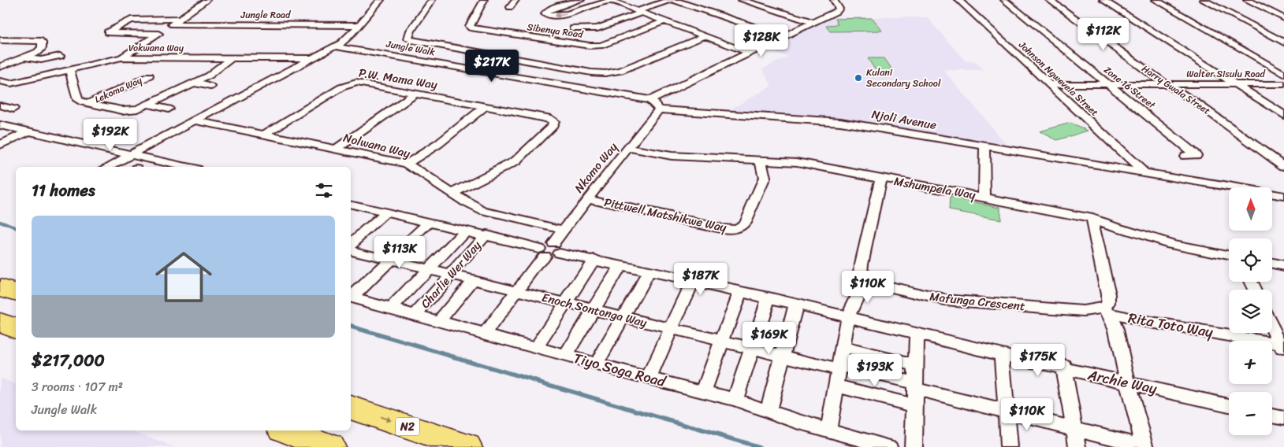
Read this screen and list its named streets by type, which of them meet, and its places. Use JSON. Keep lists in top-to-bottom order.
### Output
{
  "streets": {
    "highway": ["N2"],
    "street": [
      "Jungle Road",
      "Sibenya Road",
      "Vokwana Way",
      "Jungle Walk",
      "Walter Sisulu Road",
      "P.W. Mama Way",
      "Johnson Ngwevela Street",
      "Zone 16 Street",
      "Lekoma Way",
      "Harry Gwala Street",
      "Njoli Avenue",
      "Nolwana Way",
      "Nkomo Way",
      "Mshumpela Way",
      "Pittwell Matshikwe Way",
      "Charlie Wer Way",
      "Mafunga Crescent",
      "Enoch Sontonga Way",
      "Rita Toto Way",
      "Tiyo Soga Road",
      "Archie Way"
    ]
  },
  "crossings": [
    ["Vokwana Way", "Lekoma Way"],
    ["Walter Sisulu Road", "Johnson Ngwevela Street"],
    ["Walter Sisulu Road", "Zone 16 Street"],
    ["Walter Sisulu Road", "Harry Gwala Street"],
    ["P.W. Mama Way", "Nolwana Way"],
    ["Johnson Ngwevela Street", "Njoli Avenue"],
    ["Njoli Avenue", "Nkomo Way"],
    ["Nolwana Way", "Nkomo Way"],
    ["Nkomo Way", "Mshumpela Way"],
    ["Nkomo Way", "Pittwell Matshikwe Way"],
    ["Mshumpela Way", "Pittwell Matshikwe Way"],
    ["Charlie Wer Way", "Enoch Sontonga Way"],
    ["Charlie Wer Way", "Tiyo Soga Road"],
    ["Mafunga Crescent", "Rita Toto Way"]
  ],
  "places": ["Kulani Secondary School"],
  "north": "top",
  "page": {
    "price": [
      "$112K",
      "$128K",
      "$217K",
      "$192K",
      "$113K",
      "$187K",
      "$110K",
      "$169K",
      "$175K",
      "$193K",
      "$110K"
    ],
    "heading": "11 homes",
    "map_buttons": ["+", "−"],
    "list": [
      {
        "name": "$217,000",
        "note": "3 rooms · 107 m² · Jungle Walk"
      }
    ]
  }
}
